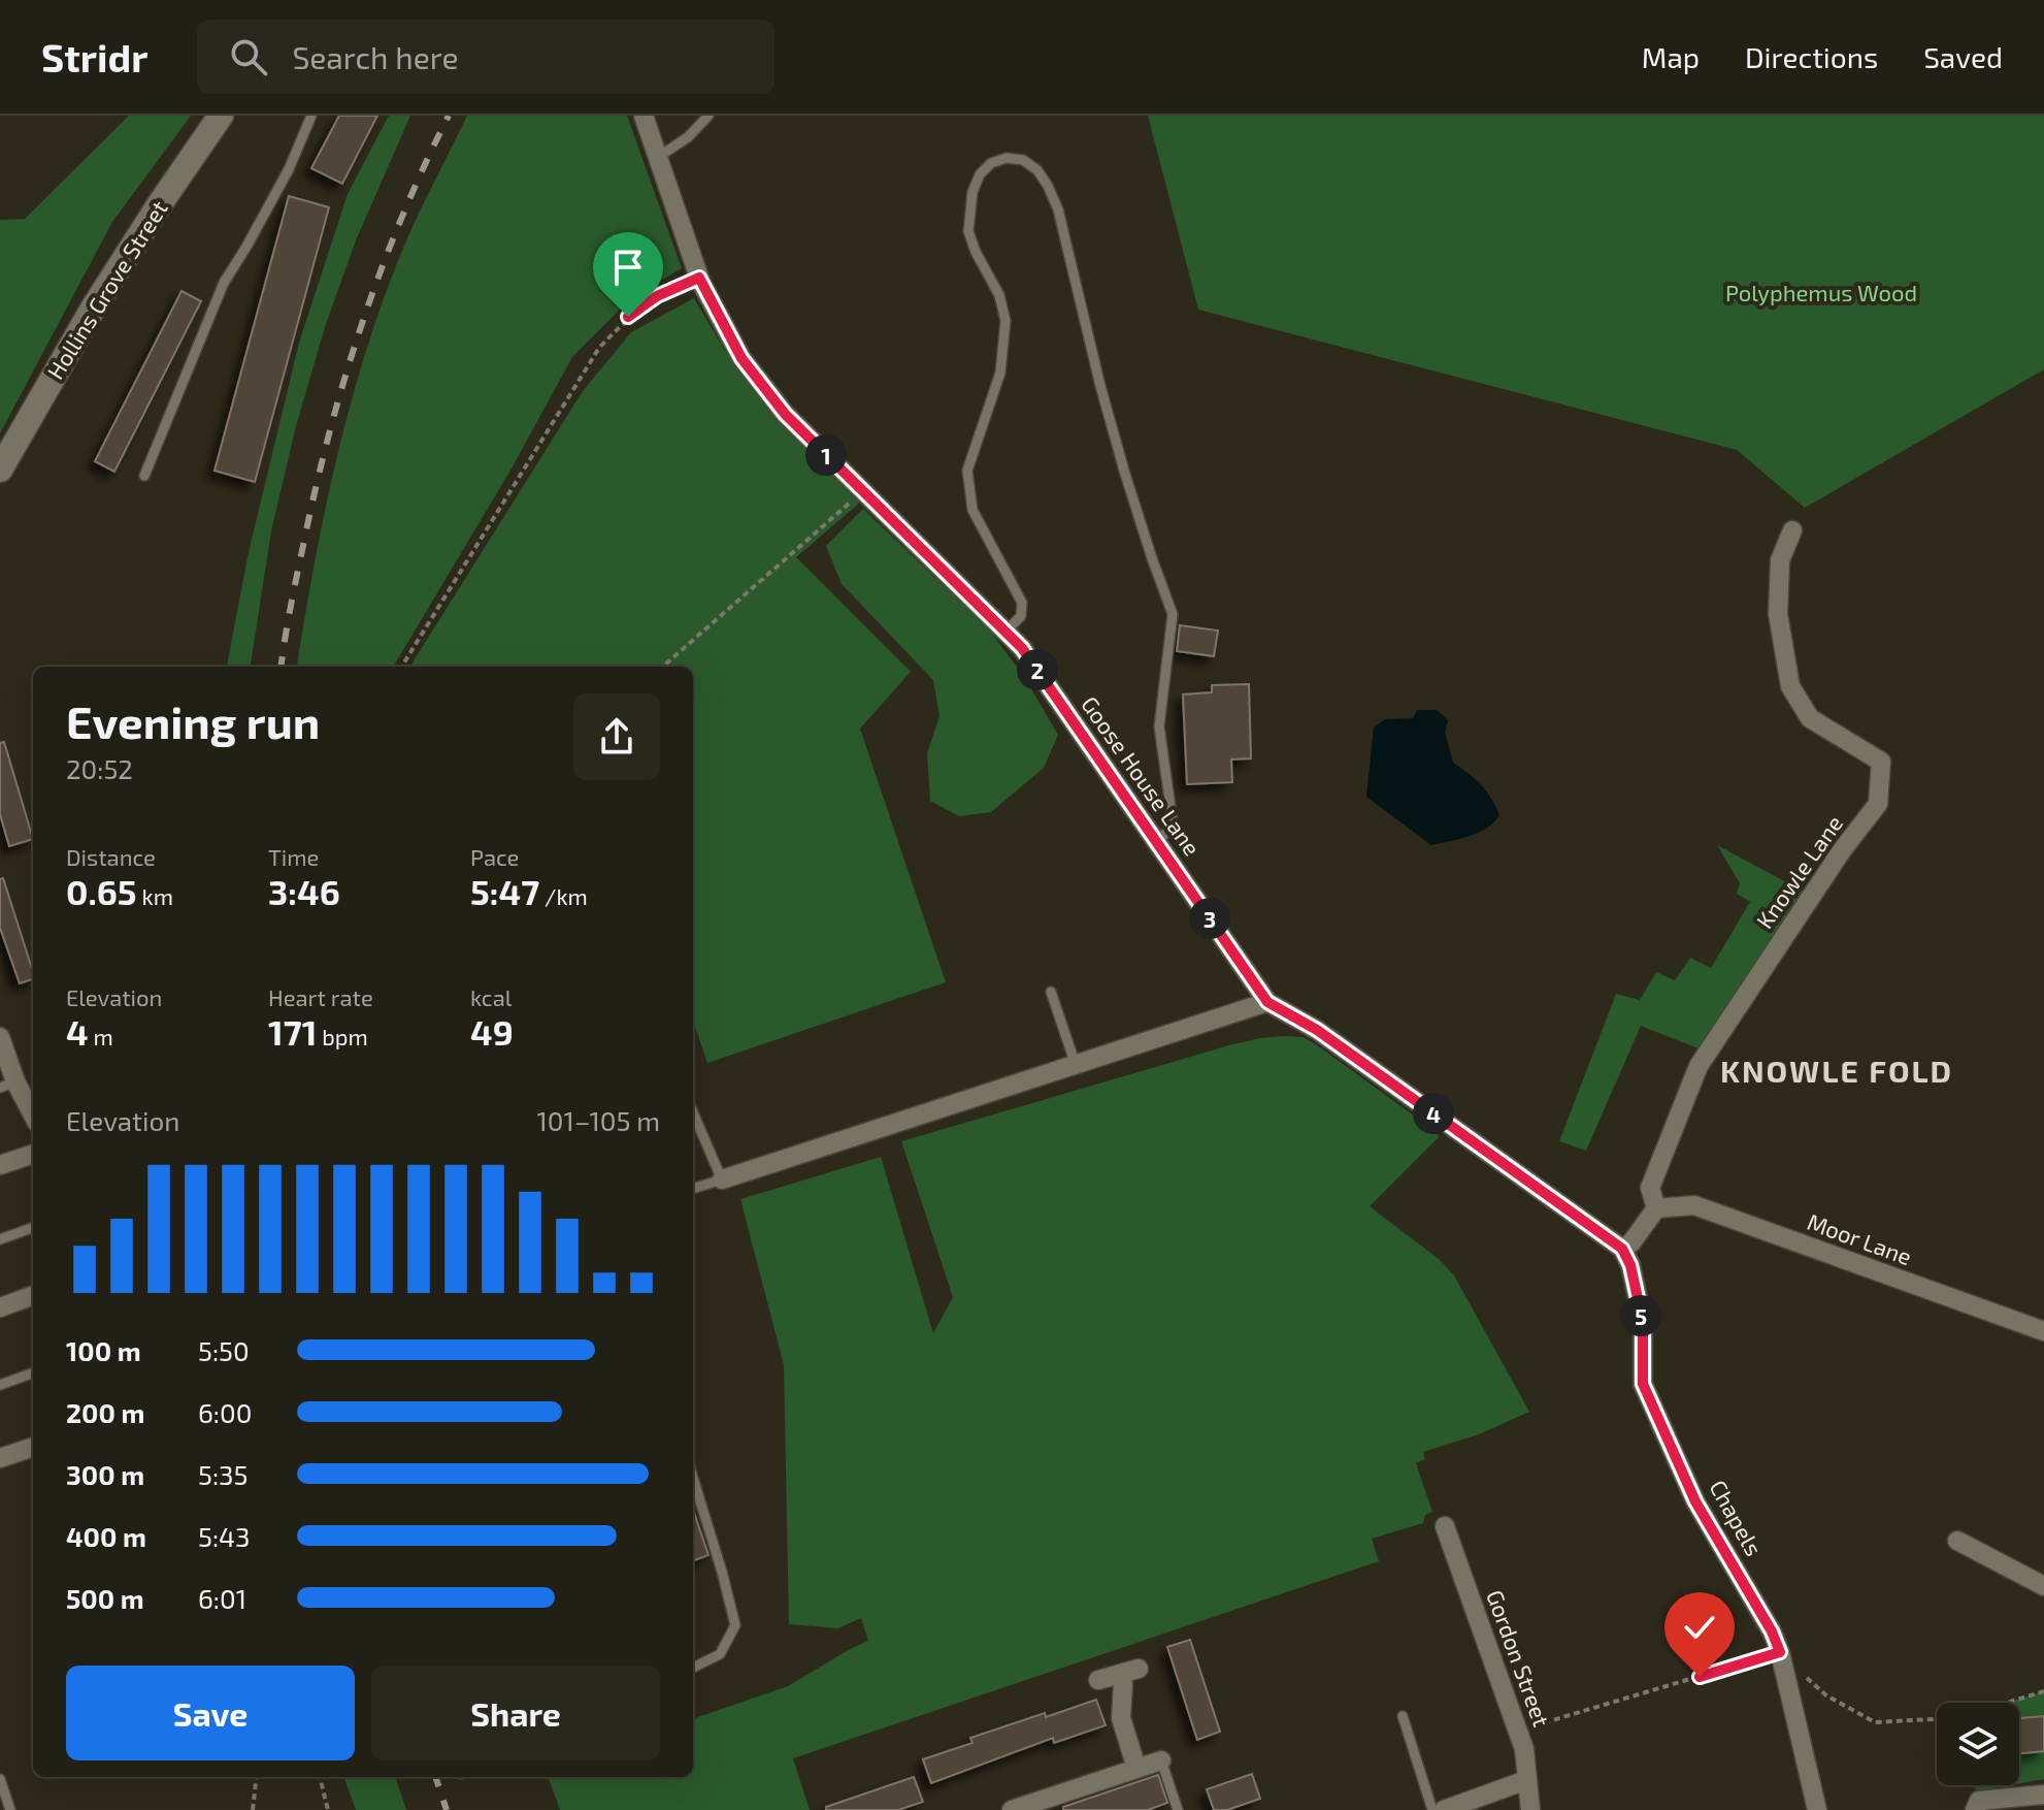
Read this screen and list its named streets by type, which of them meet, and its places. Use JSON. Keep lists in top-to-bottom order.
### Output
{
  "streets": {
    "street": [
      "Hollins Grove Street",
      "Goose House Lane",
      "Knowle Lane",
      "Moor Lane",
      "Chapels",
      "Gordon Street"
    ]
  },
  "crossings": [
    ["Goose House Lane", "Chapels"],
    ["Knowle Lane", "Moor Lane"]
  ],
  "districts": ["KNOWLE FOLD"],
  "parks": ["Polyphemus Wood"],
  "page": {
    "header": "Stridr",
    "search": "Search here",
    "nav": ["Map", "Directions", "Saved"],
    "pins": [
      "1",
      "2",
      "3",
      "4",
      "5"
    ],
    "heading": ["Evening run", "20:52"],
    "stats": [
      ["Distance", "0.65 km"],
      ["Time", "3:46"],
      ["Pace", "5:47 /km"],
      ["Elevation", "4 m"],
      ["Heart rate", "171 bpm"],
      ["kcal", "49"]
    ],
    "chart": ["Elevation", "101–105 m"],
    "list": [
      {
        "name": "100 m",
        "note": "5:50"
      },
      {
        "name": "200 m",
        "note": "6:00"
      },
      {
        "name": "300 m",
        "note": "5:35"
      },
      {
        "name": "400 m",
        "note": "5:43"
      },
      {
        "name": "500 m",
        "note": "6:01"
      }
    ],
    "buttons": ["Save", "Share"]
  }
}
